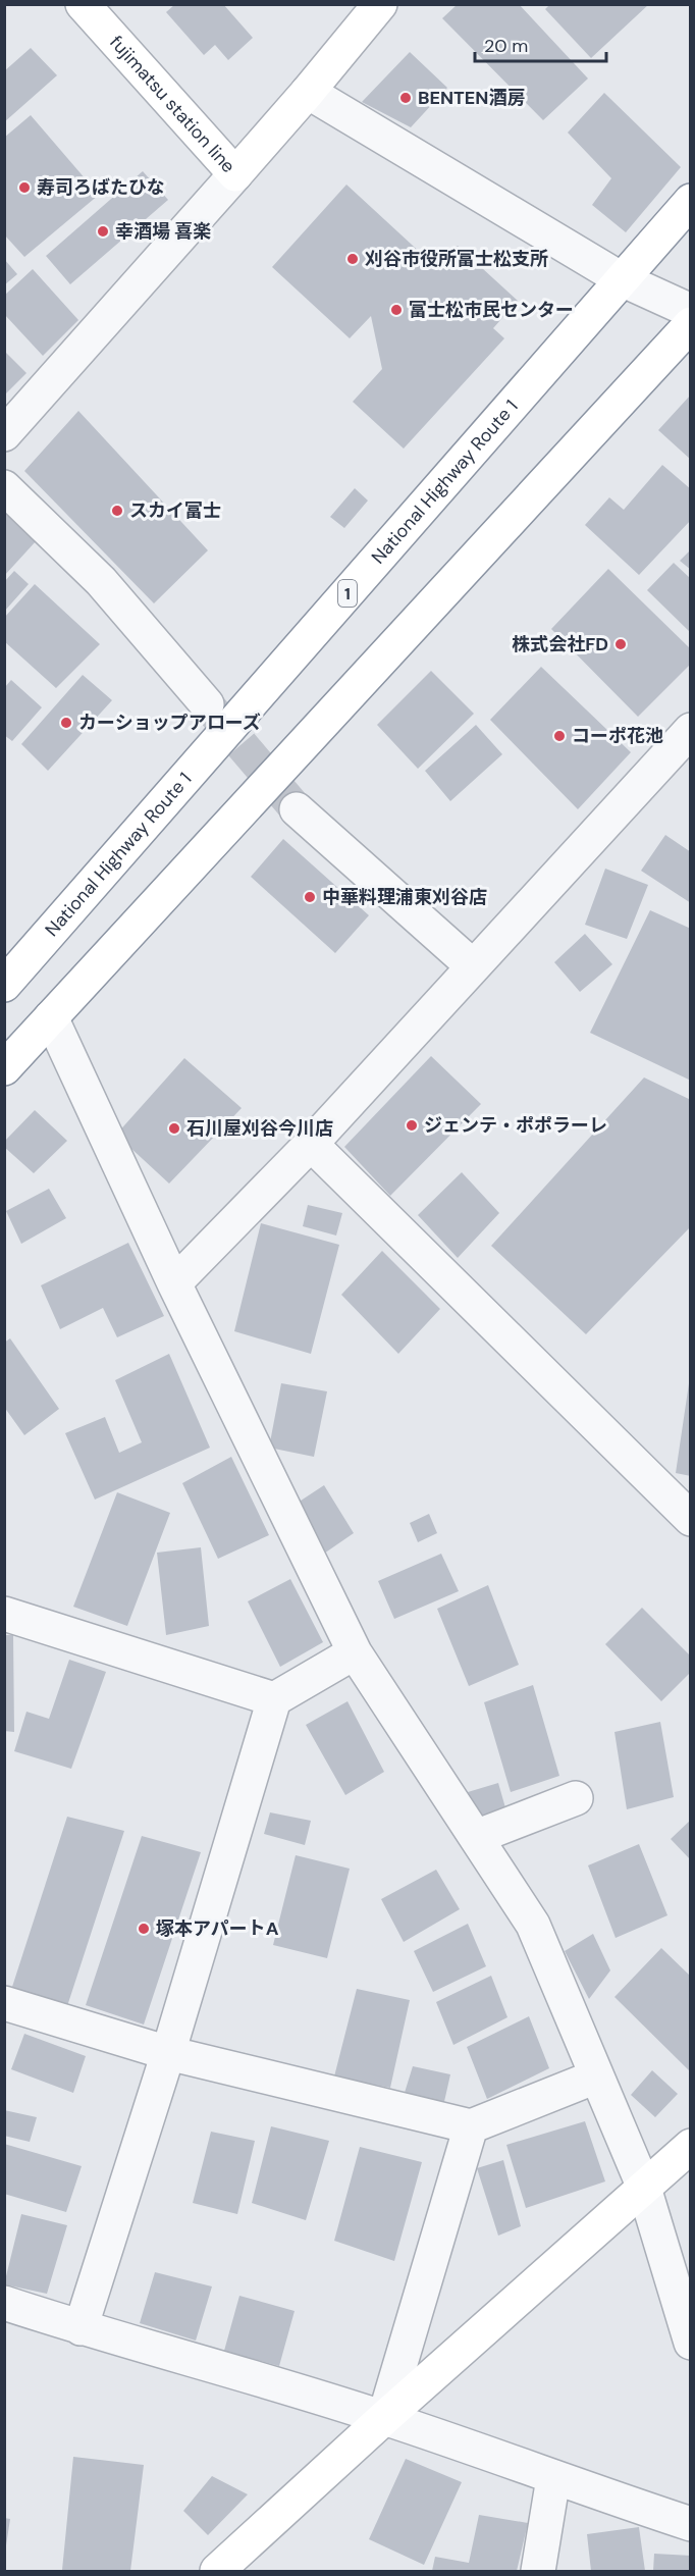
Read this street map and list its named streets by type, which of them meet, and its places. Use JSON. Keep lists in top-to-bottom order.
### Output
{
  "streets": {
    "main road": ["fujimatsu station line", "National Highway Route 1", "1"]
  },
  "places": [
    "BENTEN酒房",
    "寿司ろばたひな",
    "幸酒場 喜楽",
    "刈谷市役所富士松支所",
    "富士松市民センター",
    "スカイ富士",
    "株式会社FD",
    "カーショップアローズ",
    "コーポ花池",
    "中華料理浦東刈谷店",
    "ジェンテ・ポポラーレ",
    "石川屋刈谷今川店",
    "塚本アパートA"
  ],
  "scale_bar": "20 m"
}
